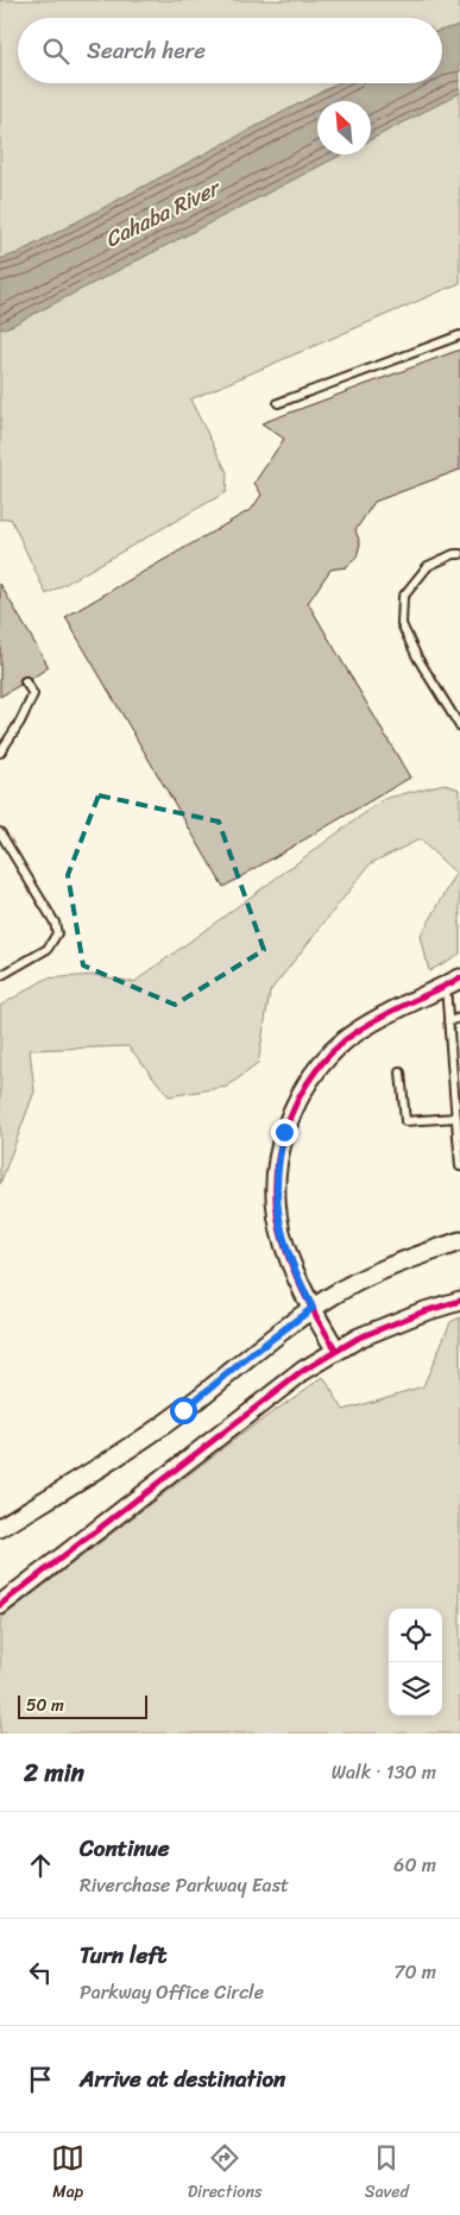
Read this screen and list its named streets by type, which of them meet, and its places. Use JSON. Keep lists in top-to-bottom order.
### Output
{
  "water": ["Cahaba River"],
  "scale_bar": "50 m",
  "north": "top left",
  "page": {
    "search": "Search here",
    "scale": "50 m",
    "heading": ["2 min", "Walk · 130 m"],
    "list": [
      ["Continue", "Riverchase Parkway East", "60 m"],
      ["Turn left", "Parkway Office Circle", "70 m"],
      "Arrive at destination"
    ],
    "nav": ["Map", "Directions", "Saved"]
  }
}
